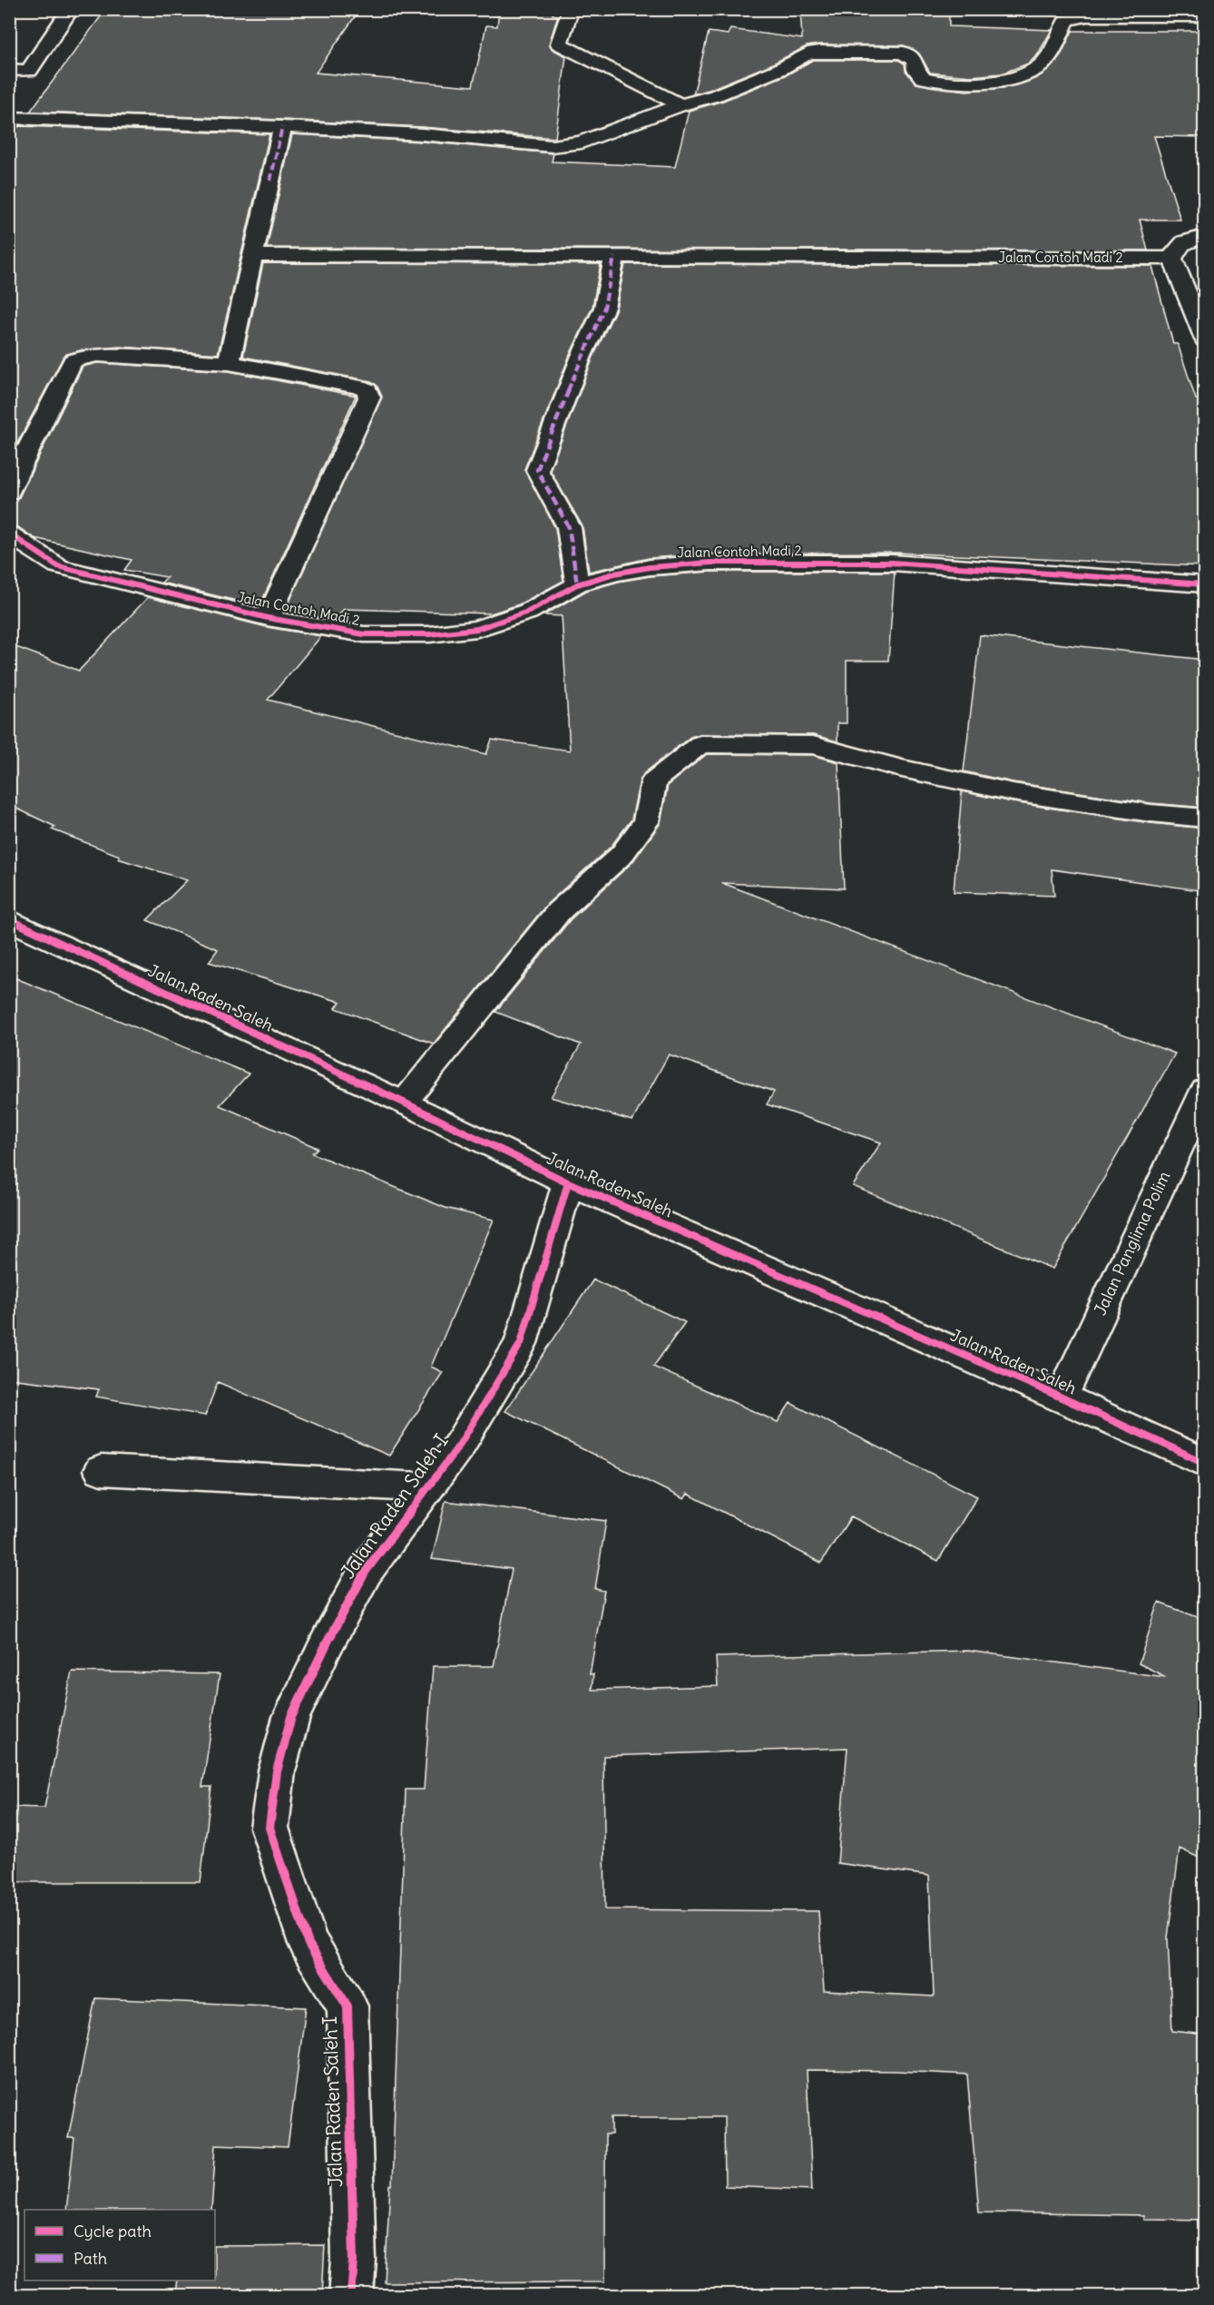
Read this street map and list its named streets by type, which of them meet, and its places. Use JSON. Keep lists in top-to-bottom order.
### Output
{
  "streets": {
    "street": [
      "Jalan Contoh Madi 2",
      "Jalan Raden Saleh",
      "Jalan Panglima Polim",
      "Jalan Raden Saleh I"
    ]
  },
  "crossings": [
    ["Jalan Raden Saleh", "Jalan Panglima Polim"],
    ["Jalan Raden Saleh", "Jalan Raden Saleh I"]
  ],
  "legend": ["Cycle path", "Path"]
}
